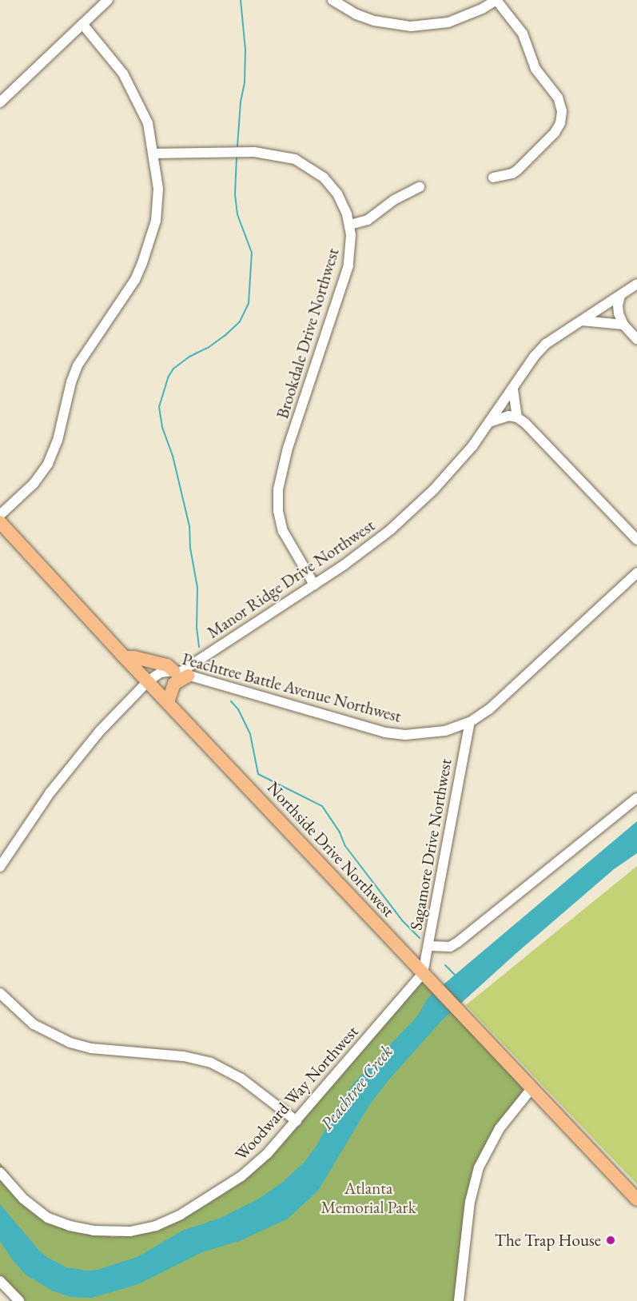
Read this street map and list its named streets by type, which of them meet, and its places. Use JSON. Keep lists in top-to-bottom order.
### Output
{
  "streets": {
    "main road": ["Northside Drive Northwest"],
    "street": [
      "Brookdale Drive Northwest",
      "Manor Ridge Drive Northwest",
      "Peachtree Battle Avenue Northwest",
      "Sagamore Drive Northwest",
      "Woodward Way Northwest"
    ]
  },
  "crossings": [
    ["Brookdale Drive Northwest", "Manor Ridge Drive Northwest"],
    ["Manor Ridge Drive Northwest", "Peachtree Battle Avenue Northwest"],
    ["Peachtree Battle Avenue Northwest", "Sagamore Drive Northwest"],
    ["Peachtree Battle Avenue Northwest", "Northside Drive Northwest"],
    ["Sagamore Drive Northwest", "Northside Drive Northwest"],
    ["Sagamore Drive Northwest", "Woodward Way Northwest"],
    ["Northside Drive Northwest", "Woodward Way Northwest"]
  ],
  "water": ["Peachtree Creek"],
  "parks": ["Atlanta Memorial Park"],
  "places": ["The Trap House"]
}
